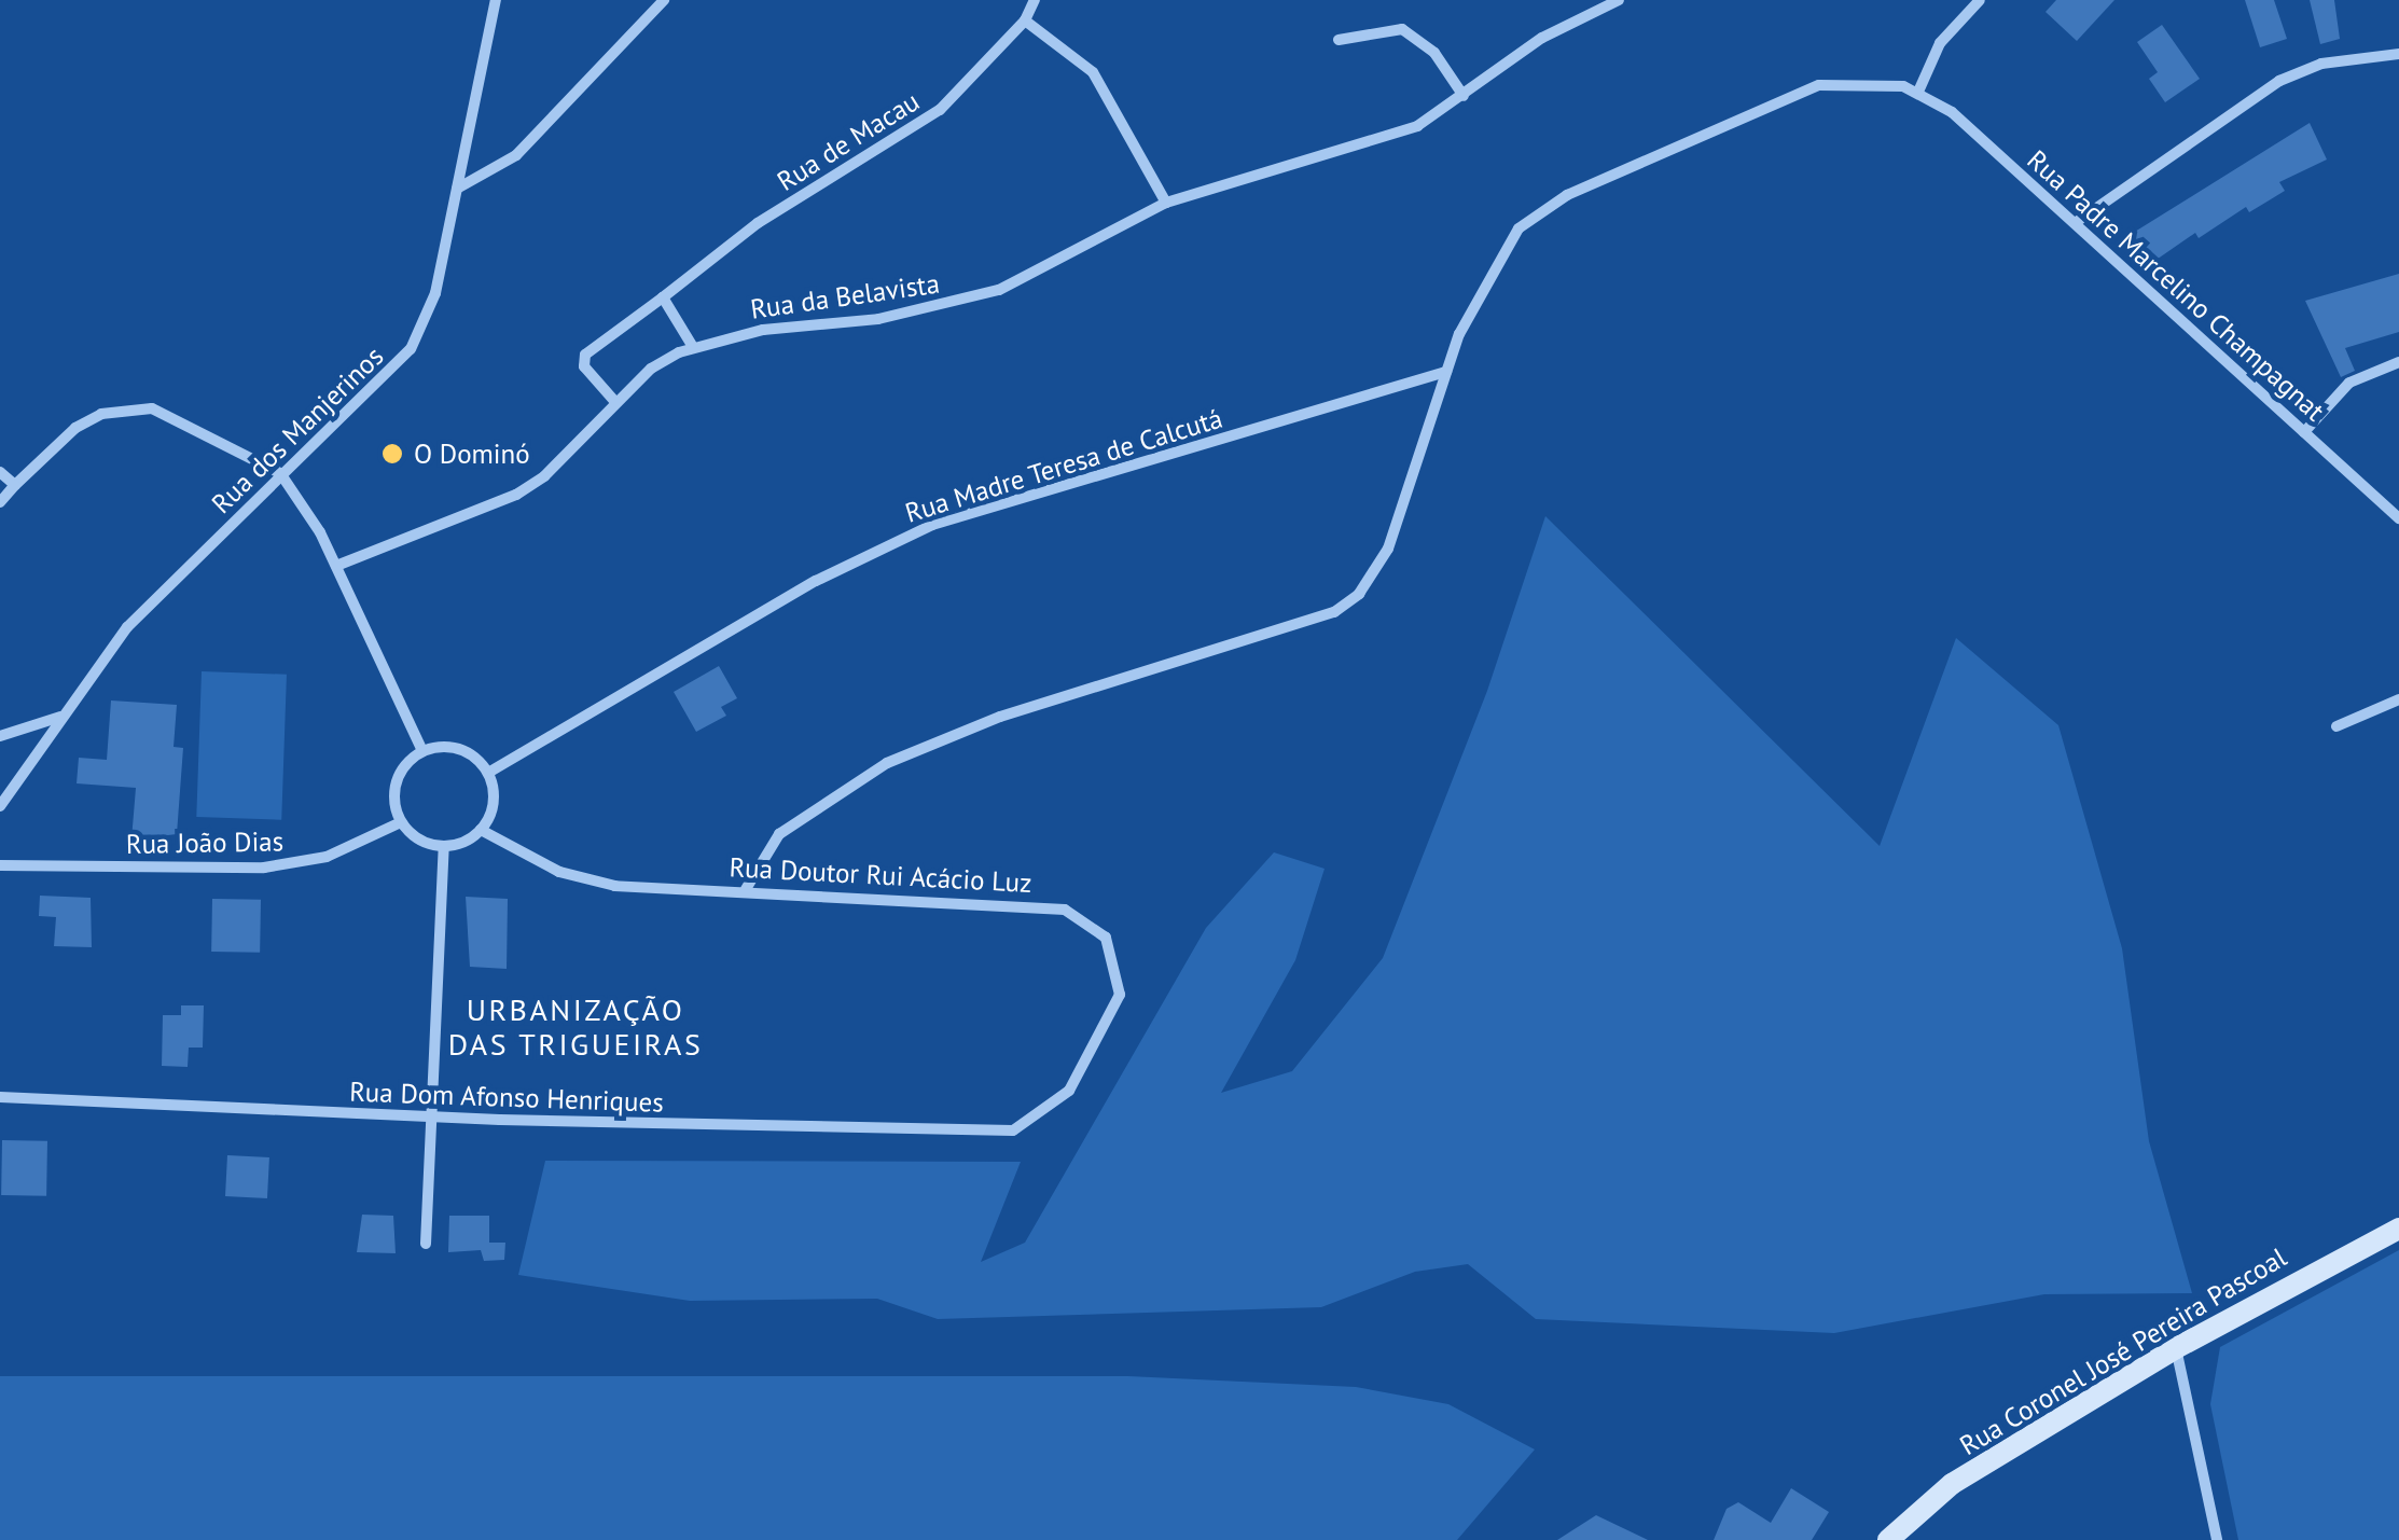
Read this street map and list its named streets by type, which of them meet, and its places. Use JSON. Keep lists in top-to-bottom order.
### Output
{
  "streets": {
    "main road": ["Rua Coronel José Pereira Pascoal"],
    "street": [
      "Rua de Macau",
      "Rua Padre Marcelino Champagnat",
      "Rua da Belavista",
      "Rua dos Manjerinos",
      "Rua Madre Teresa de Calcutá",
      "Rua João Dias",
      "Rua Doutor Rui Acácio Luz",
      "Rua Dom Afonso Henriques"
    ]
  },
  "crossings": [
    ["Rua de Macau", "Rua da Belavista"],
    ["Rua Madre Teresa de Calcutá", "Rua João Dias"],
    ["Rua Madre Teresa de Calcutá", "Rua Doutor Rui Acácio Luz"],
    ["Rua João Dias", "Rua Doutor Rui Acácio Luz"],
    ["Rua Doutor Rui Acácio Luz", "Rua Dom Afonso Henriques"]
  ],
  "districts": ["URBANIZAÇÃO DAS TRIGUEIRAS"],
  "places": ["O Dominó"]
}
